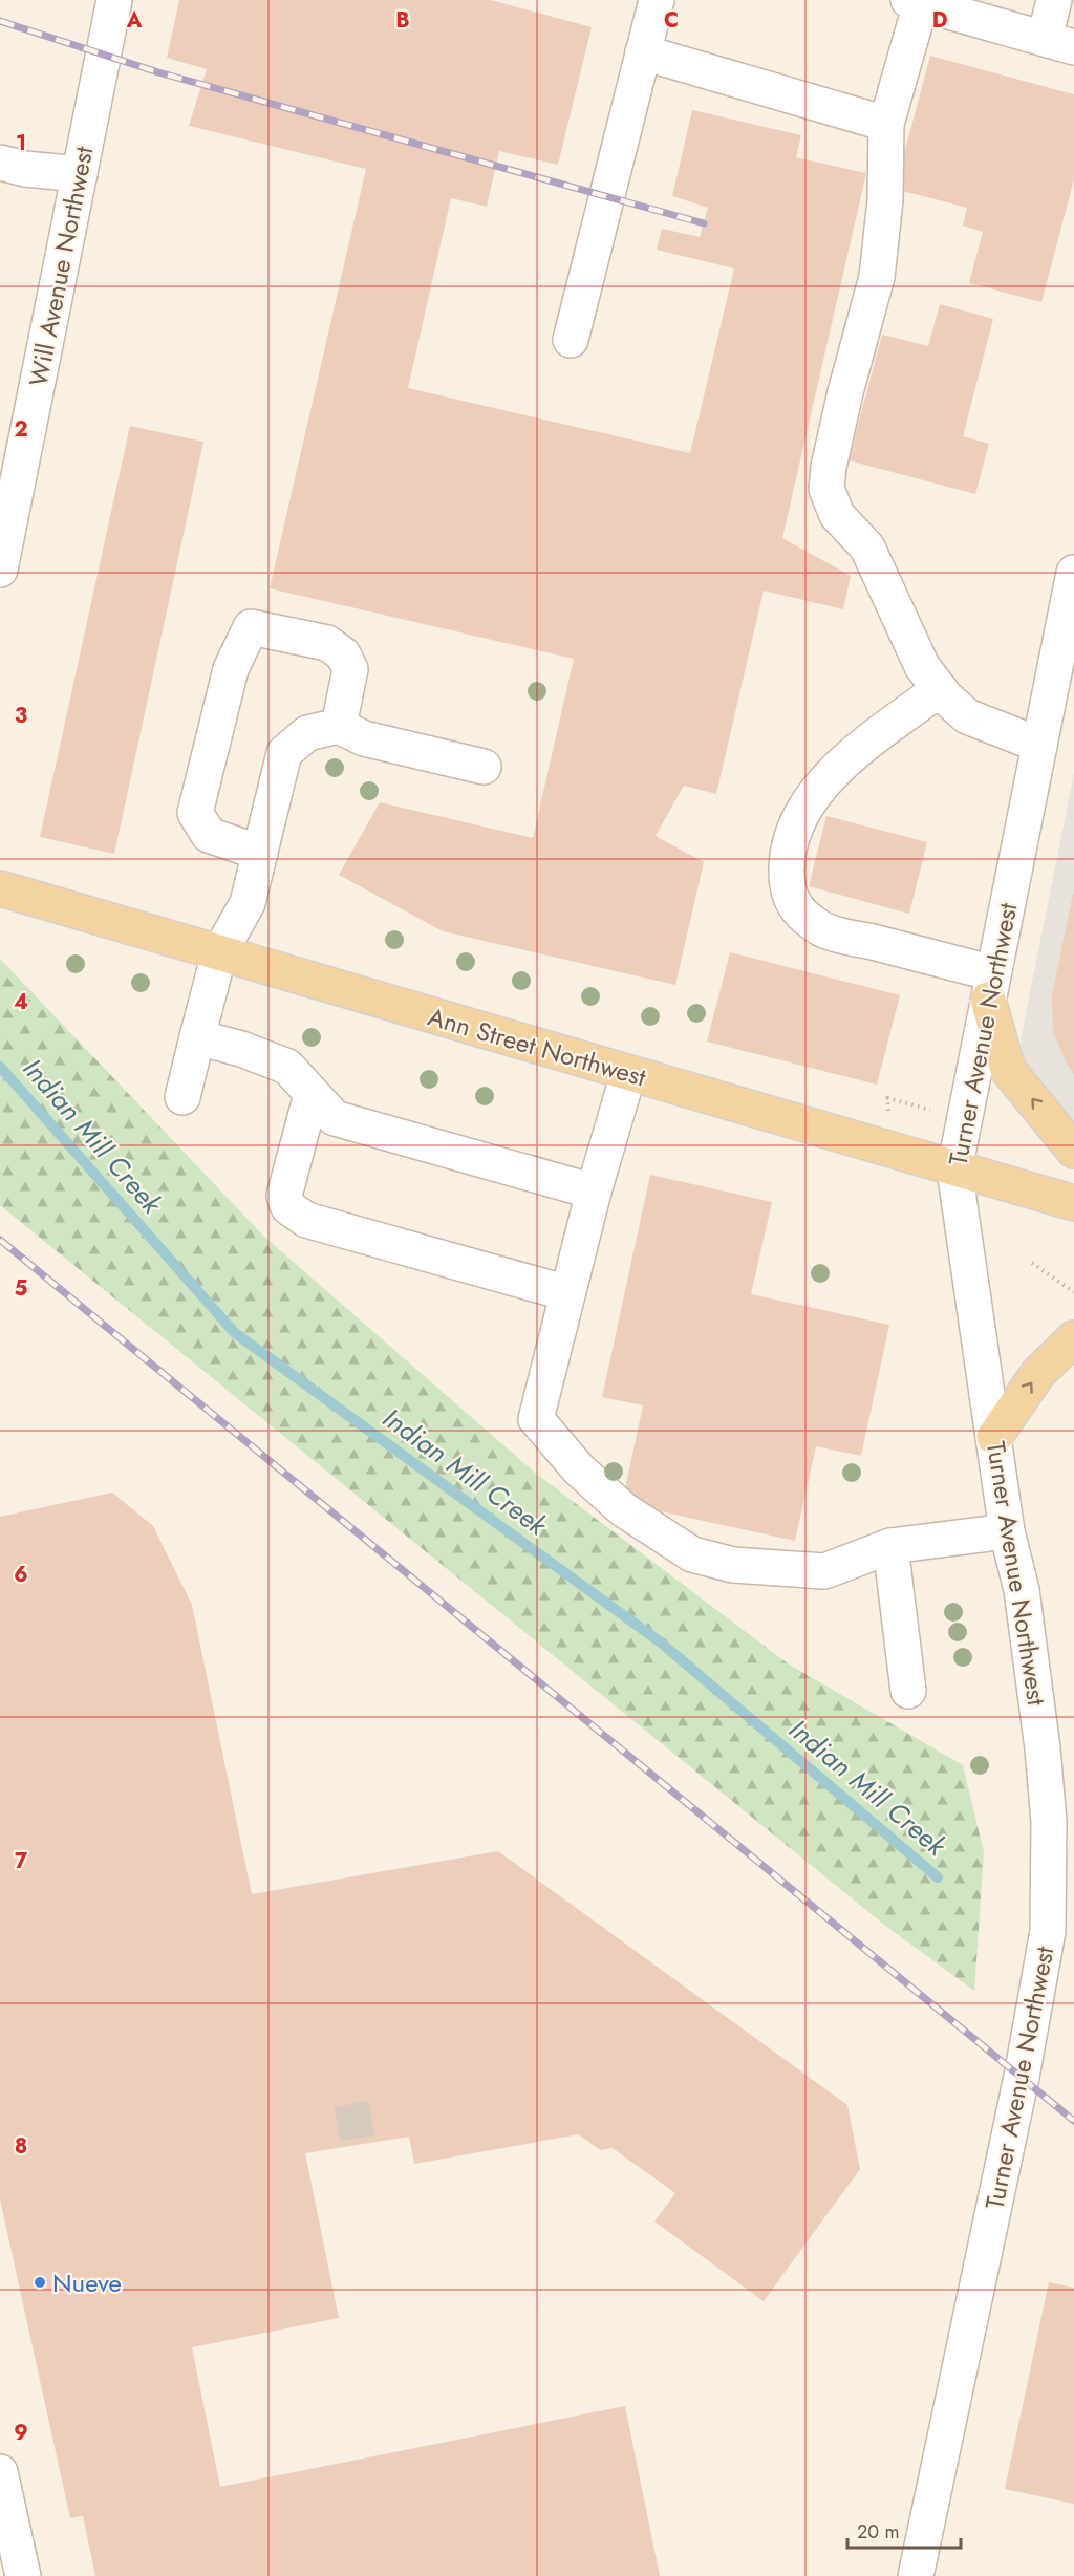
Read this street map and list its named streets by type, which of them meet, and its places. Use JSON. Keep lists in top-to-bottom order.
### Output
{
  "streets": {
    "main road": ["Ann Street Northwest"],
    "street": ["Will Avenue Northwest", "Turner Avenue Northwest"]
  },
  "crossings": [
    ["Turner Avenue Northwest", "Ann Street Northwest"]
  ],
  "water": ["Indian Mill Creek"],
  "places": ["Nueve"],
  "scale_bar": "20 m",
  "grid": {
    "columns": [
      "A",
      "B",
      "C",
      "D"
    ],
    "rows": [
      "1",
      "2",
      "3",
      "4",
      "5",
      "6",
      "7",
      "8",
      "9"
    ]
  }
}
